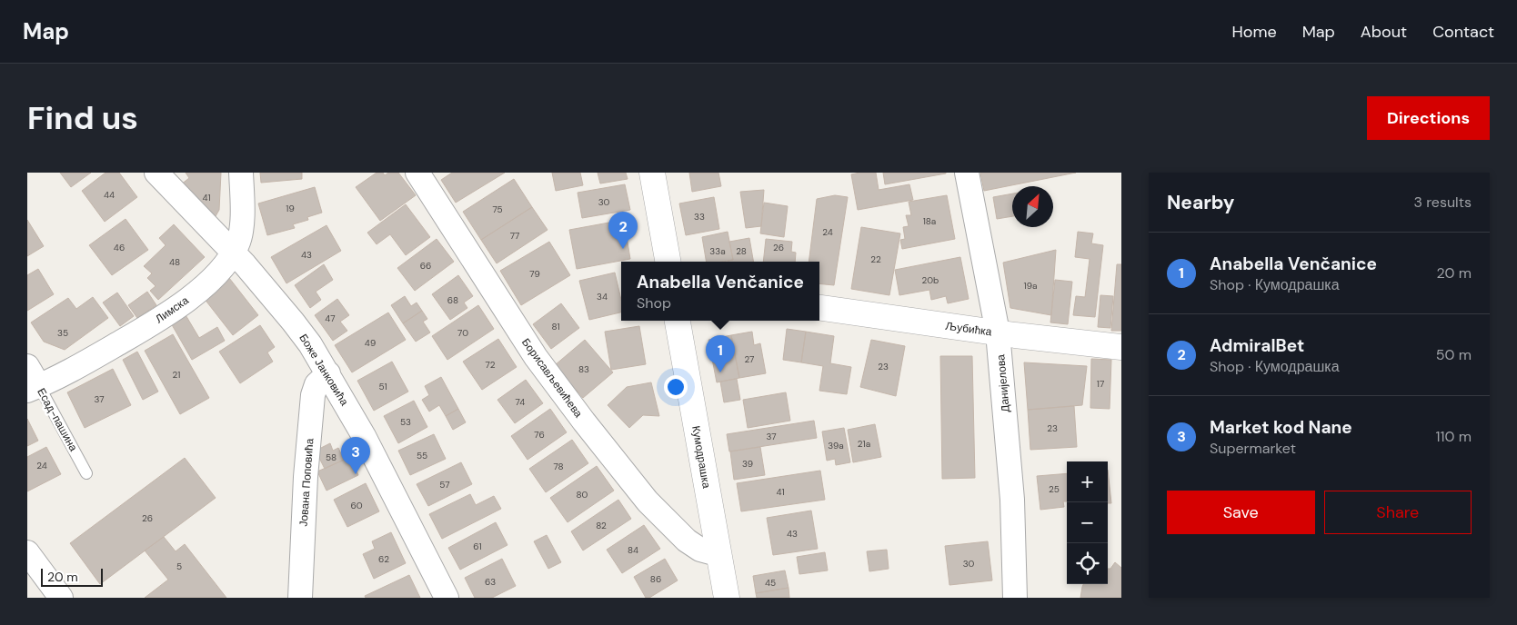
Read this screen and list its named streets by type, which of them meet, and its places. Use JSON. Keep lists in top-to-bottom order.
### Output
{
  "streets": {
    "street": [
      "Лимска",
      "Љубићка",
      "Боже Јанковића",
      "Борисављевићева",
      "Данијелова",
      "Кумодрашка",
      "Јована Поповића"
    ],
    "lane": ["Есад-пашина"]
  },
  "crossings": [
    ["Лимска", "Боже Јанковића"],
    ["Лимска", "Есад-пашина"],
    ["Љубићка", "Данијелова"],
    ["Боже Јанковића", "Јована Поповића"],
    ["Борисављевићева", "Кумодрашка"]
  ],
  "house_numbers": [
    "44",
    "41",
    "30",
    "19",
    "75",
    "33",
    "18a",
    "24",
    "77",
    "46",
    "26",
    "33a",
    "28",
    "43",
    "22",
    "48",
    "66",
    "79",
    "20b",
    "19a",
    "34",
    "68",
    "47",
    "81",
    "35",
    "70",
    "49",
    "27",
    "72",
    "23",
    "83",
    "21",
    "17",
    "51",
    "37",
    "74",
    "53",
    "23",
    "76",
    "37",
    "21a",
    "39a",
    "55",
    "58",
    "39",
    "24",
    "78",
    "57",
    "25",
    "41",
    "80",
    "60",
    "26",
    "82",
    "43",
    "61",
    "84",
    "62",
    "30",
    "5",
    "86",
    "63",
    "45"
  ],
  "scale_bar": "20 m",
  "north": "top right",
  "page": {
    "header": "Map",
    "nav": [
      "Home",
      "Map",
      "About",
      "Contact"
    ],
    "buttons": [
      "Directions",
      ["Save", "Share"]
    ],
    "title": "Find us",
    "heading": ["Nearby", "3 results"],
    "pins": ["2", "1", "3"],
    "list": [
      {
        "mark": "1",
        "name": "Anabella Venčanice",
        "note": "Shop · Кумодрашка",
        "value": "20 m"
      },
      {
        "mark": "2",
        "name": "AdmiralBet",
        "note": "Shop · Кумодрашка",
        "value": "50 m"
      },
      {
        "mark": "3",
        "name": "Market kod Nane",
        "note": "Supermarket",
        "value": "110 m"
      }
    ],
    "popup": ["Anabella Venčanice", "Shop"],
    "map_buttons": ["+", "−"],
    "scale": "20 m"
  }
}
